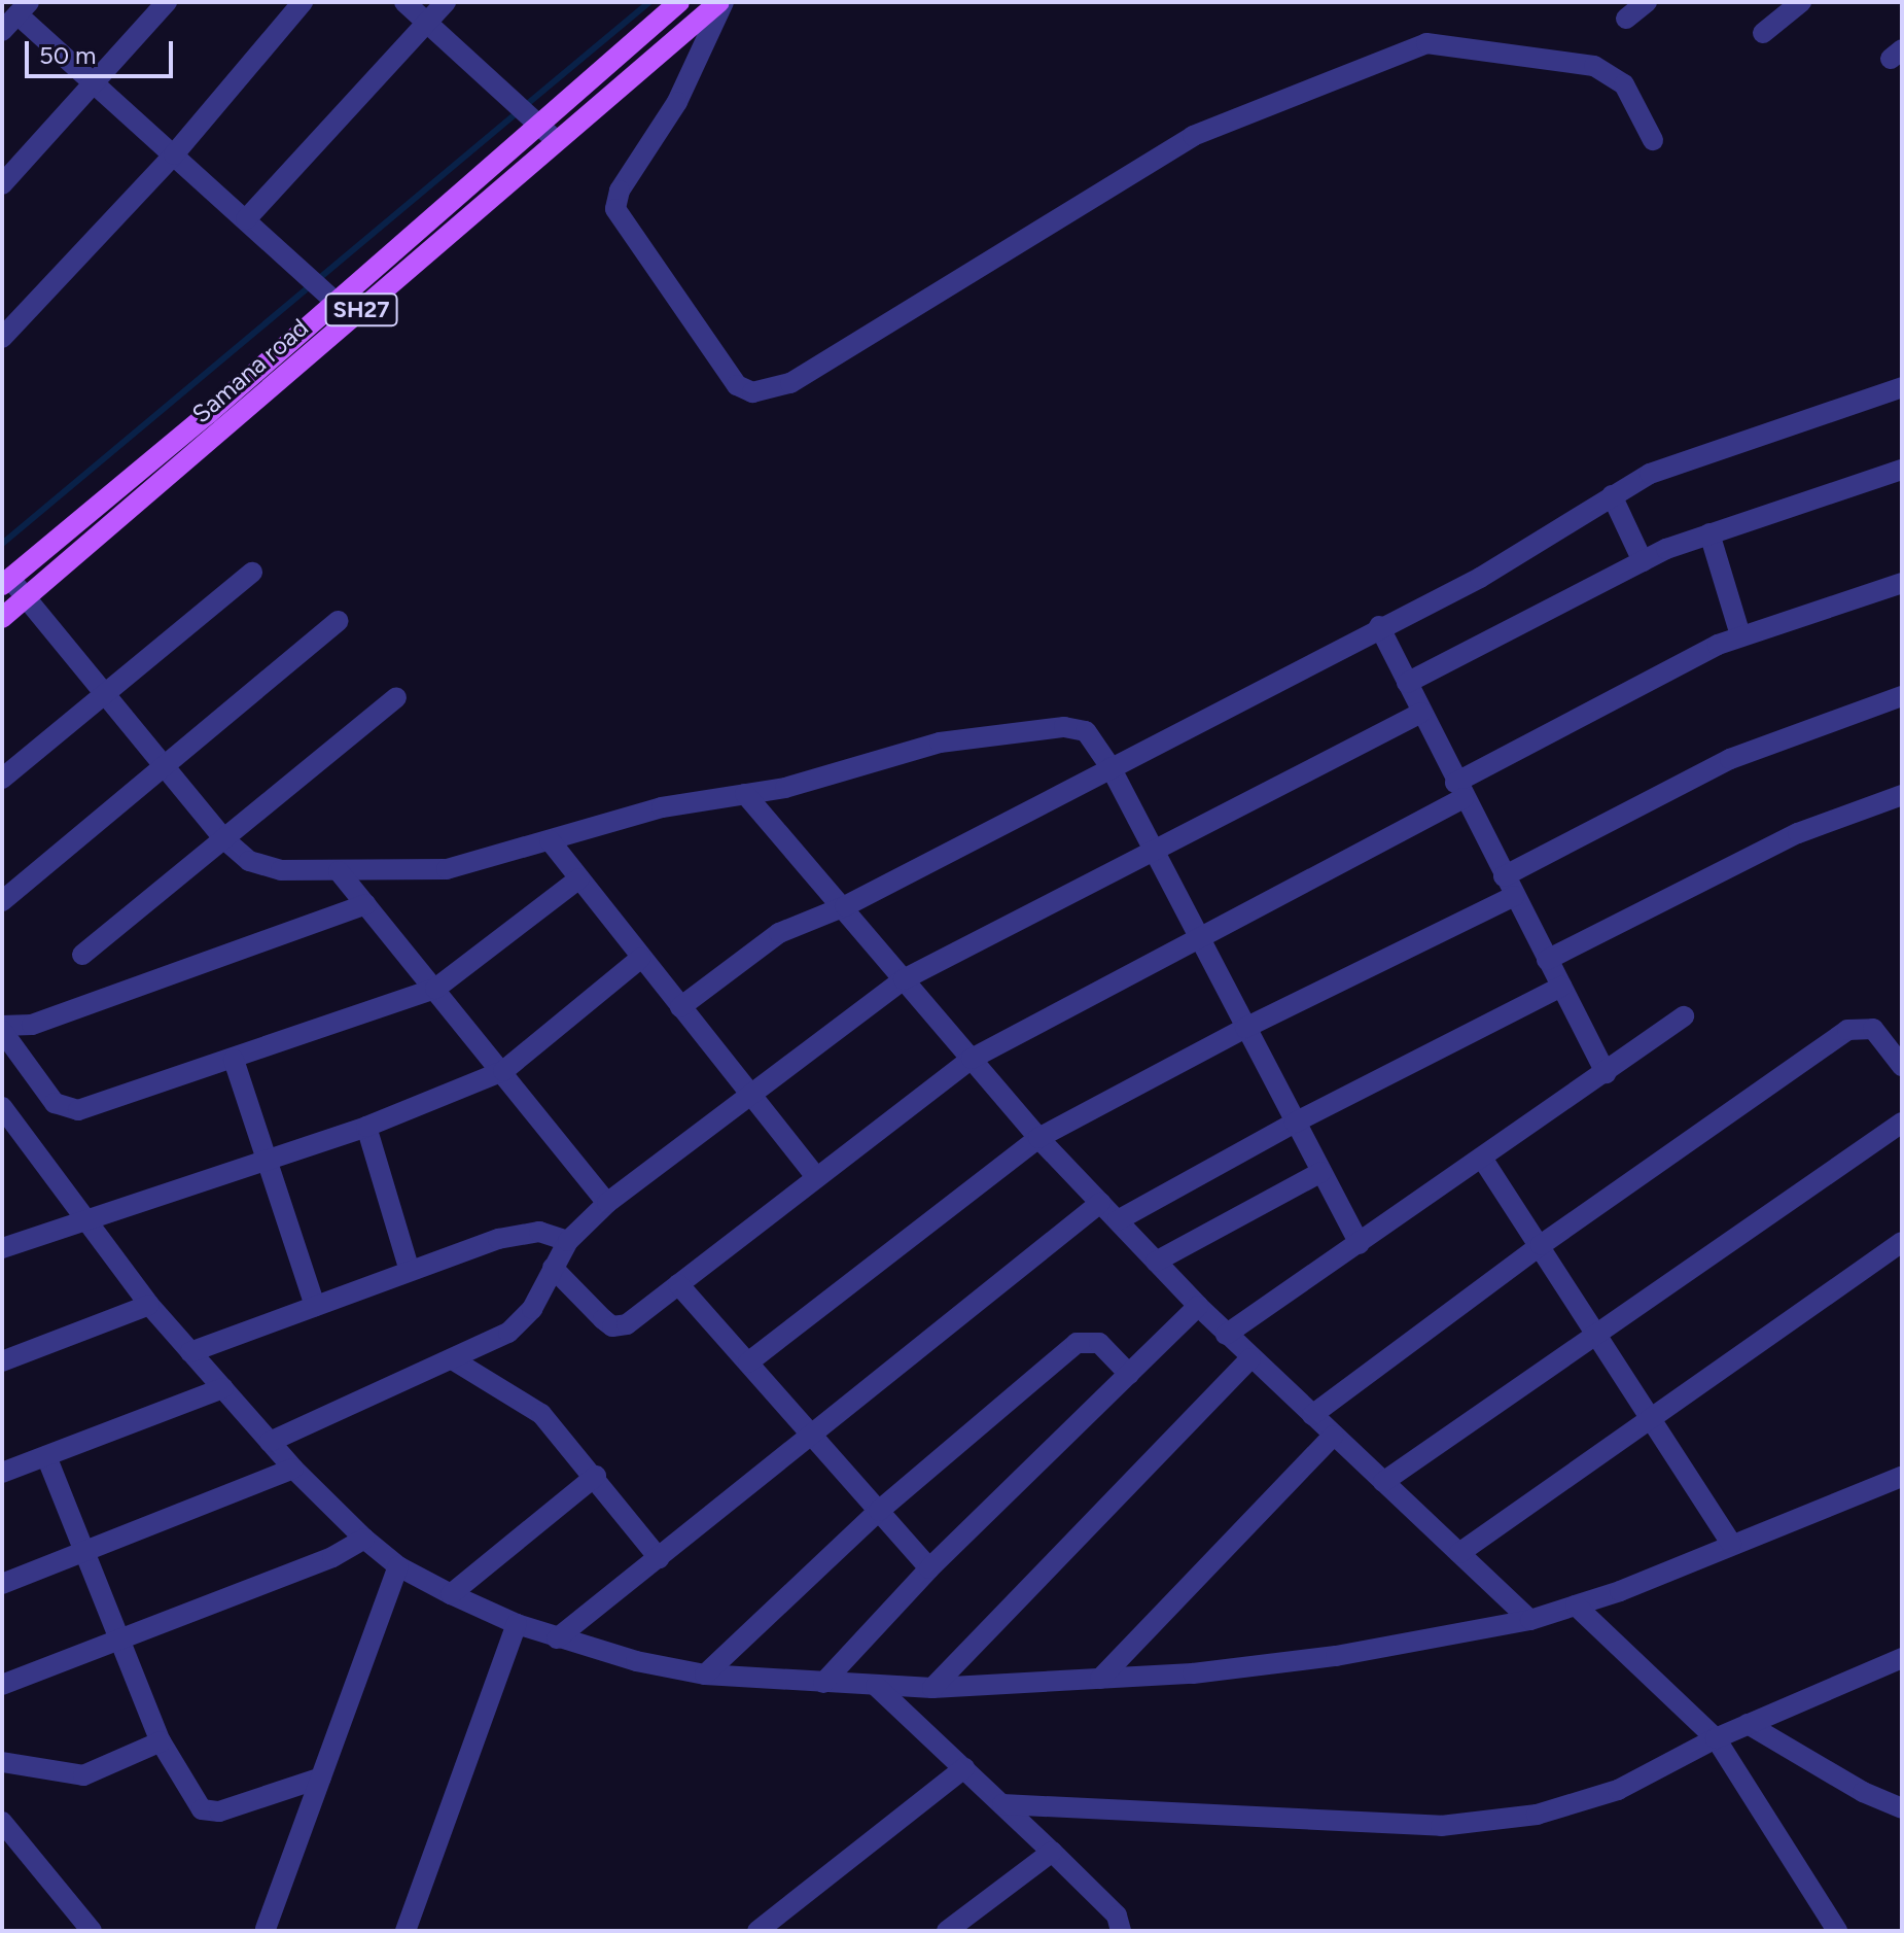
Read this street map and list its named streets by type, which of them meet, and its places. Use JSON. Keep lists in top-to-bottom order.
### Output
{
  "streets": {
    "main road": ["SH27", "Samana road"]
  },
  "scale_bar": "50 m"
}
